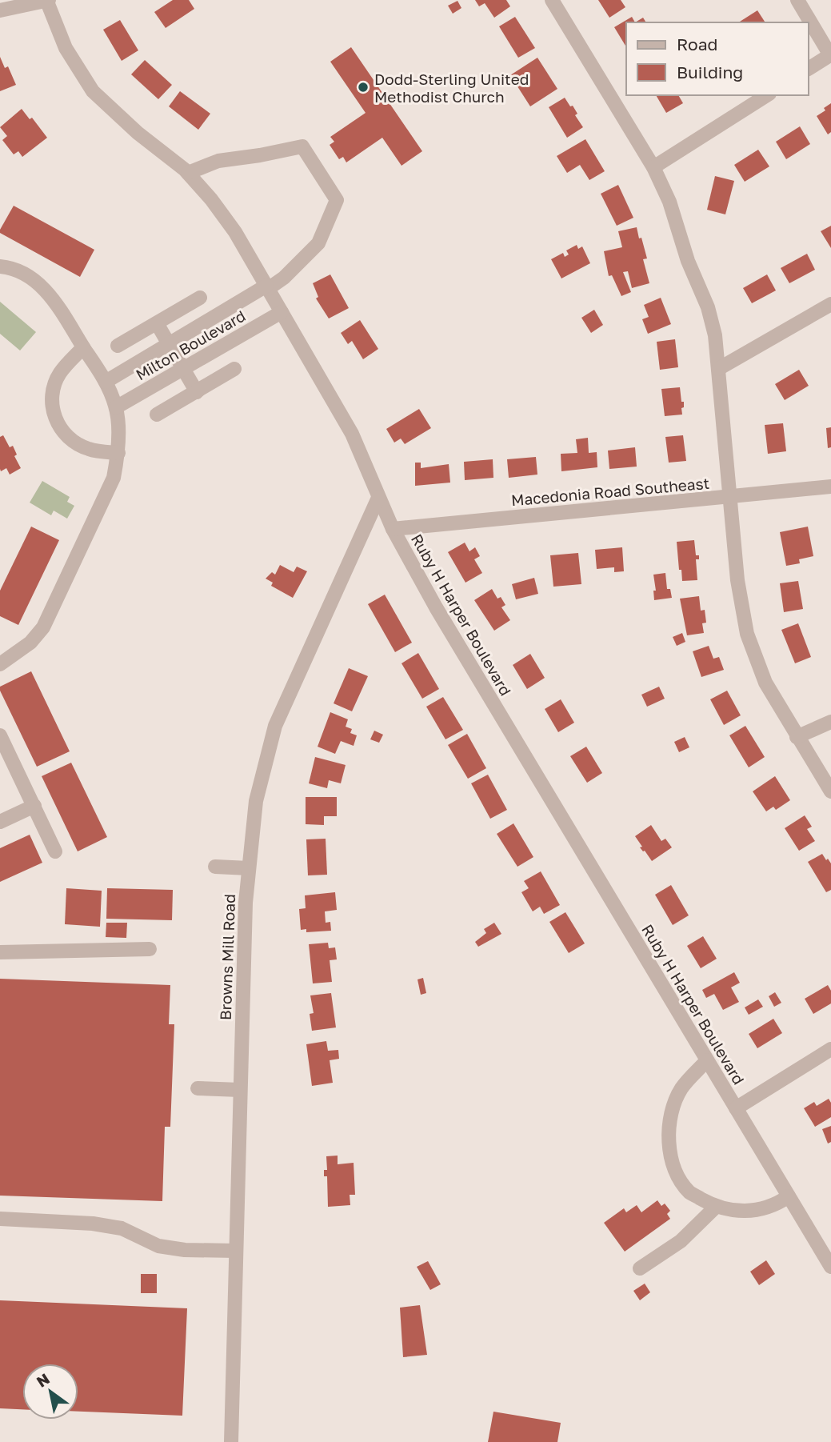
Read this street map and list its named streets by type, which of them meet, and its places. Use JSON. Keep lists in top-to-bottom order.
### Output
{
  "streets": {
    "street": [
      "Milton Boulevard",
      "Macedonia Road Southeast",
      "Ruby H Harper Boulevard",
      "Browns Mill Road"
    ]
  },
  "crossings": [
    ["Milton Boulevard", "Ruby H Harper Boulevard"],
    ["Macedonia Road Southeast", "Ruby H Harper Boulevard"],
    ["Ruby H Harper Boulevard", "Browns Mill Road"]
  ],
  "places": ["Dodd-Sterling United Methodist Church"],
  "legend": ["Road", "Building"],
  "north": "top left"
}
